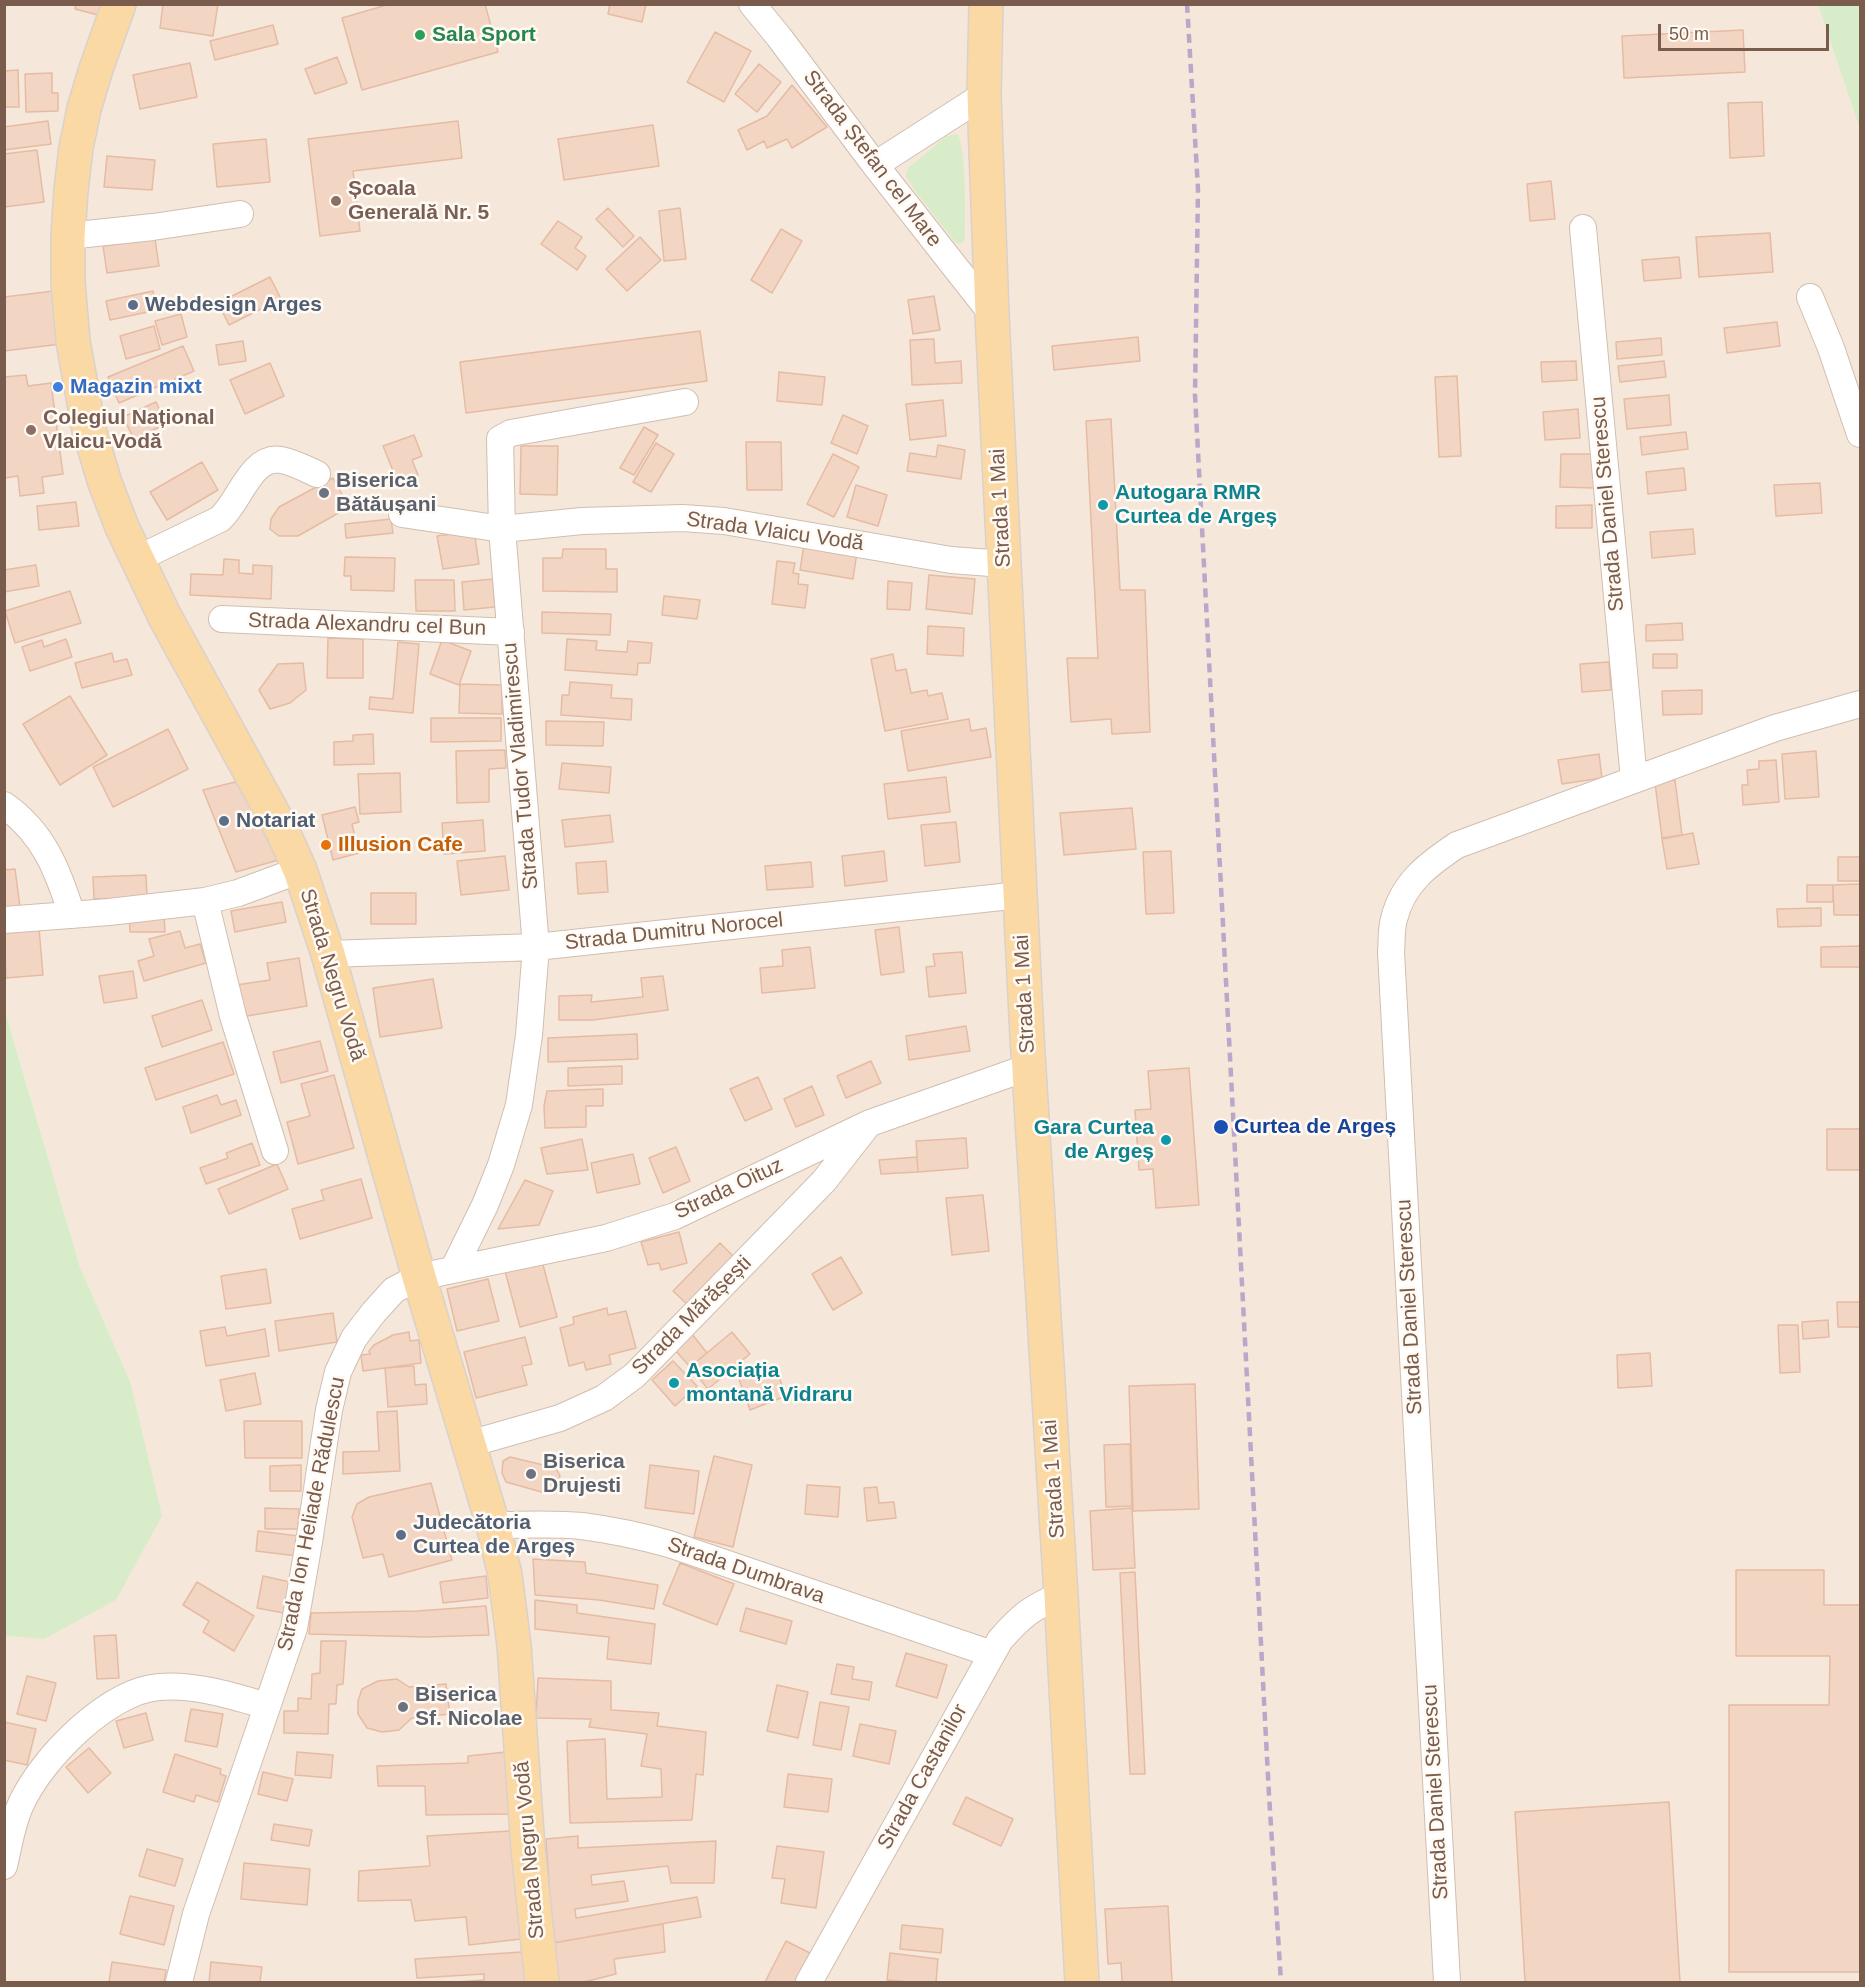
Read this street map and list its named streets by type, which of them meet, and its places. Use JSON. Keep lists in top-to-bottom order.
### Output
{
  "streets": {
    "main road": ["Strada 1 Mai", "Strada Negru Vodă"],
    "street": [
      "Strada Ștefan cel Mare",
      "Strada Daniel Sterescu",
      "Strada Vlaicu Vodă",
      "Strada Alexandru cel Bun",
      "Strada Tudor Vladimirescu",
      "Strada Dumitru Norocel",
      "Strada Oituz",
      "Strada Mărășești",
      "Strada Ion Heliade Rădulescu",
      "Strada Dumbrava",
      "Strada Castanilor"
    ]
  },
  "crossings": [
    ["Strada Ștefan cel Mare", "Strada 1 Mai"],
    ["Strada 1 Mai", "Strada Vlaicu Vodă"],
    ["Strada 1 Mai", "Strada Dumitru Norocel"],
    ["Strada 1 Mai", "Strada Oituz"],
    ["Strada 1 Mai", "Strada Castanilor"],
    ["Strada Vlaicu Vodă", "Strada Tudor Vladimirescu"],
    ["Strada Alexandru cel Bun", "Strada Tudor Vladimirescu"],
    ["Strada Tudor Vladimirescu", "Strada Dumitru Norocel"],
    ["Strada Tudor Vladimirescu", "Strada Oituz"],
    ["Strada Dumitru Norocel", "Strada Negru Vodă"],
    ["Strada Negru Vodă", "Strada Oituz"],
    ["Strada Negru Vodă", "Strada Mărășești"],
    ["Strada Negru Vodă", "Strada Ion Heliade Rădulescu"],
    ["Strada Negru Vodă", "Strada Dumbrava"],
    ["Strada Oituz", "Strada Mărășești"],
    ["Strada Oituz", "Strada Ion Heliade Rădulescu"],
    ["Strada Dumbrava", "Strada Castanilor"]
  ],
  "places": [
    "Sala Sport",
    "Școala Generală Nr. 5",
    "Webdesign Arges",
    "Magazin mixt",
    "Colegiul Național Vlaicu-Vodă",
    "Biserica Bătăușani",
    "Autogara RMR Curtea de Argeș",
    "Notariat",
    "Illusion Cafe",
    "Curtea de Argeș",
    "Gara Curtea de Argeș",
    "Asociația montană Vidraru",
    "Biserica Drujesti",
    "Judecătoria Curtea de Argeș",
    "Biserica Sf. Nicolae"
  ],
  "scale_bar": "50 m"
}
